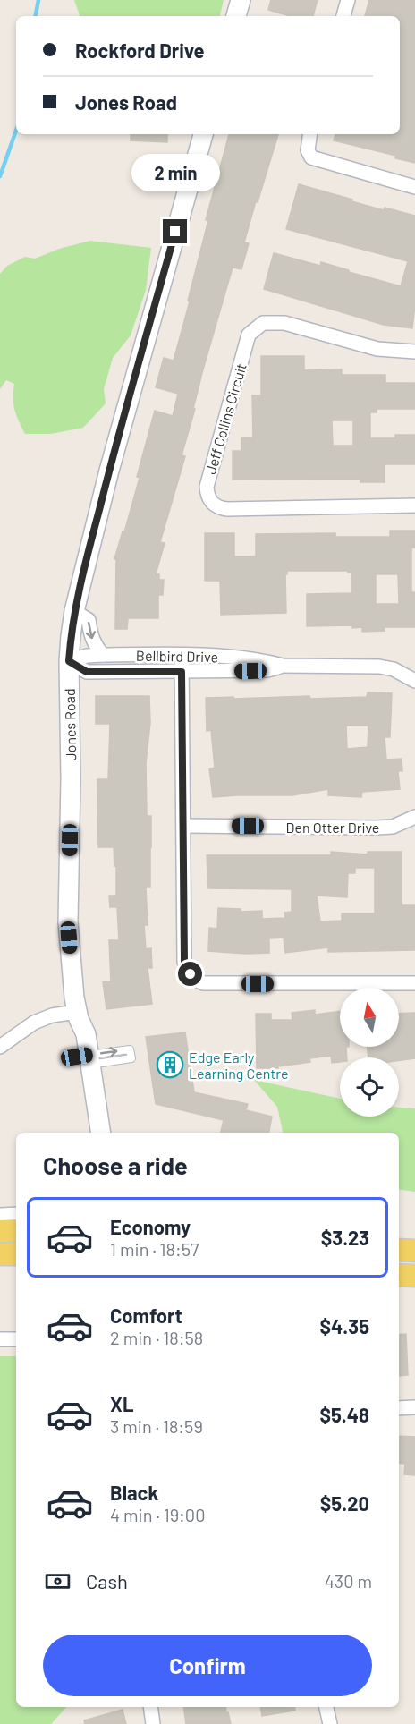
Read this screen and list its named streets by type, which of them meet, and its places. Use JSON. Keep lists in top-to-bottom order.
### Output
{
  "streets": {
    "street": [
      "Jeff Collins Circuit",
      "Bellbird Drive",
      "Jones Road",
      "Den Otter Drive"
    ]
  },
  "crossings": [
    ["Bellbird Drive", "Jones Road"]
  ],
  "places": {
    "building": ["Edge Early Learning Centre"]
  },
  "north": "top",
  "page": {
    "banner": ["Rockford Drive", "Jones Road"],
    "bubble": "2 min",
    "heading": "Choose a ride",
    "list": [
      {
        "name": "Economy",
        "note": "1 min · 18:57",
        "value": "$3.23"
      },
      {
        "name": "Comfort",
        "note": "2 min · 18:58",
        "value": "$4.35"
      },
      {
        "name": "XL",
        "note": "3 min · 18:59",
        "value": "$5.48"
      },
      {
        "name": "Black",
        "note": "4 min · 19:00",
        "value": "$5.20"
      }
    ],
    "pay": ["Cash", "430 m"],
    "buttons": "Confirm"
  }
}
